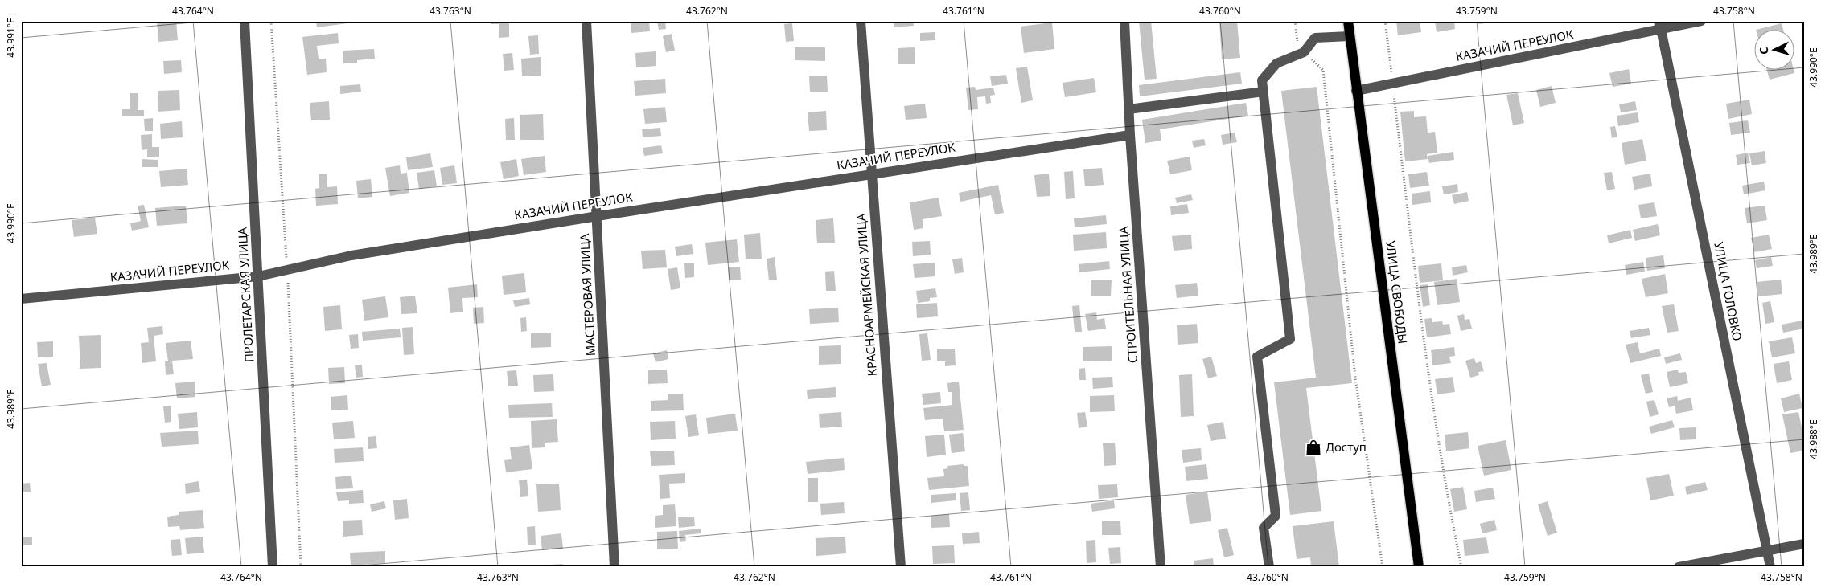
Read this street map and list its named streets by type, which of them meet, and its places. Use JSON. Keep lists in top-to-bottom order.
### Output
{
  "streets": {
    "main road": ["УЛИЦА СВОБОДЫ"],
    "street": [
      "КАЗАЧИЙ ПЕРЕУЛОК",
      "УЛИЦА ГОЛОВКО",
      "ПРОЛЕТАРСКАЯ УЛИЦА",
      "МАСТЕРОВАЯ УЛИЦА",
      "КРАСНОАРМЕЙСКАЯ УЛИЦА",
      "СТРОИТЕЛЬНАЯ УЛИЦА"
    ]
  },
  "crossings": [
    ["КАЗАЧИЙ ПЕРЕУЛОК", "УЛИЦА ГОЛОВКО"],
    ["КАЗАЧИЙ ПЕРЕУЛОК", "УЛИЦА СВОБОДЫ"],
    ["КАЗАЧИЙ ПЕРЕУЛОК", "ПРОЛЕТАРСКАЯ УЛИЦА"],
    ["КАЗАЧИЙ ПЕРЕУЛОК", "МАСТЕРОВАЯ УЛИЦА"],
    ["КАЗАЧИЙ ПЕРЕУЛОК", "КРАСНОАРМЕЙСКАЯ УЛИЦА"],
    ["КАЗАЧИЙ ПЕРЕУЛОК", "СТРОИТЕЛЬНАЯ УЛИЦА"]
  ],
  "places": {
    "shop": ["Доступ"]
  },
  "north": "left",
  "coordinates": [
    "43.764°N",
    "43.763°N",
    "43.762°N",
    "43.761°N",
    "43.760°N",
    "43.759°N",
    "43.758°N",
    "43.991°E",
    "43.990°E",
    "43.989°E",
    "43.988°E"
  ]
}
